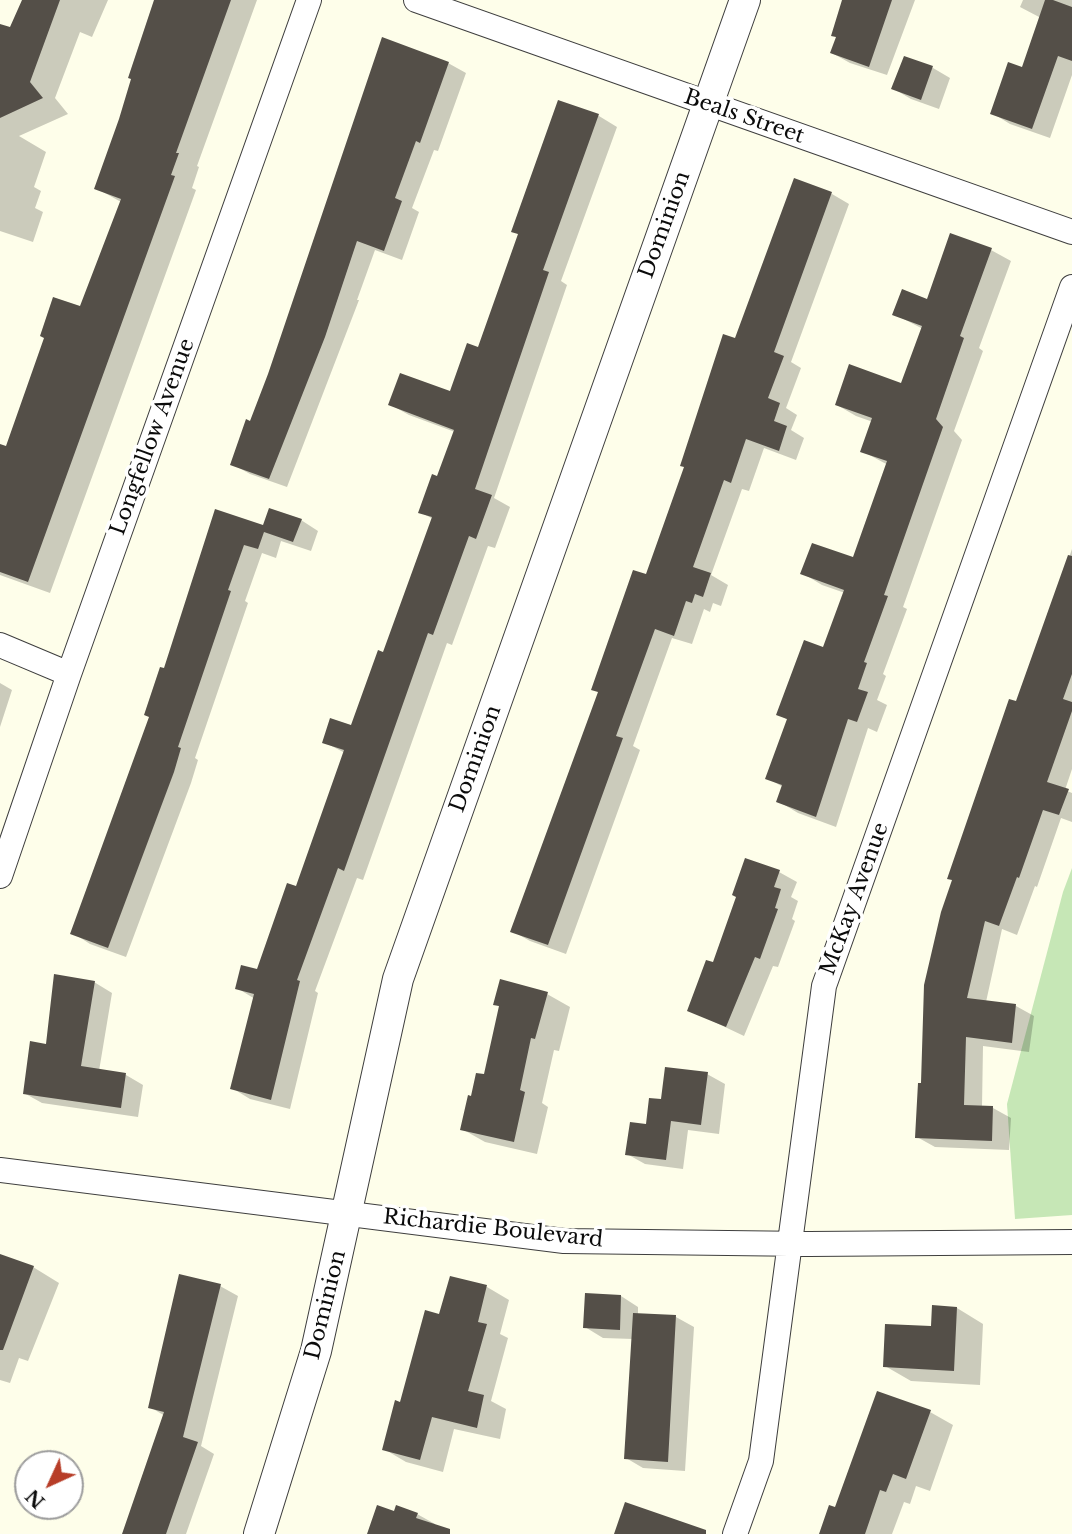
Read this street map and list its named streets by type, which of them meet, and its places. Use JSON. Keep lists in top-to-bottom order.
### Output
{
  "streets": {
    "street": [
      "Beals Street",
      "Dominion",
      "Longfellow Avenue",
      "McKay Avenue",
      "Richardie Boulevard"
    ]
  },
  "crossings": [
    ["Beals Street", "Dominion"],
    ["Dominion", "Richardie Boulevard"],
    ["McKay Avenue", "Richardie Boulevard"]
  ],
  "north": "bottom left"
}
